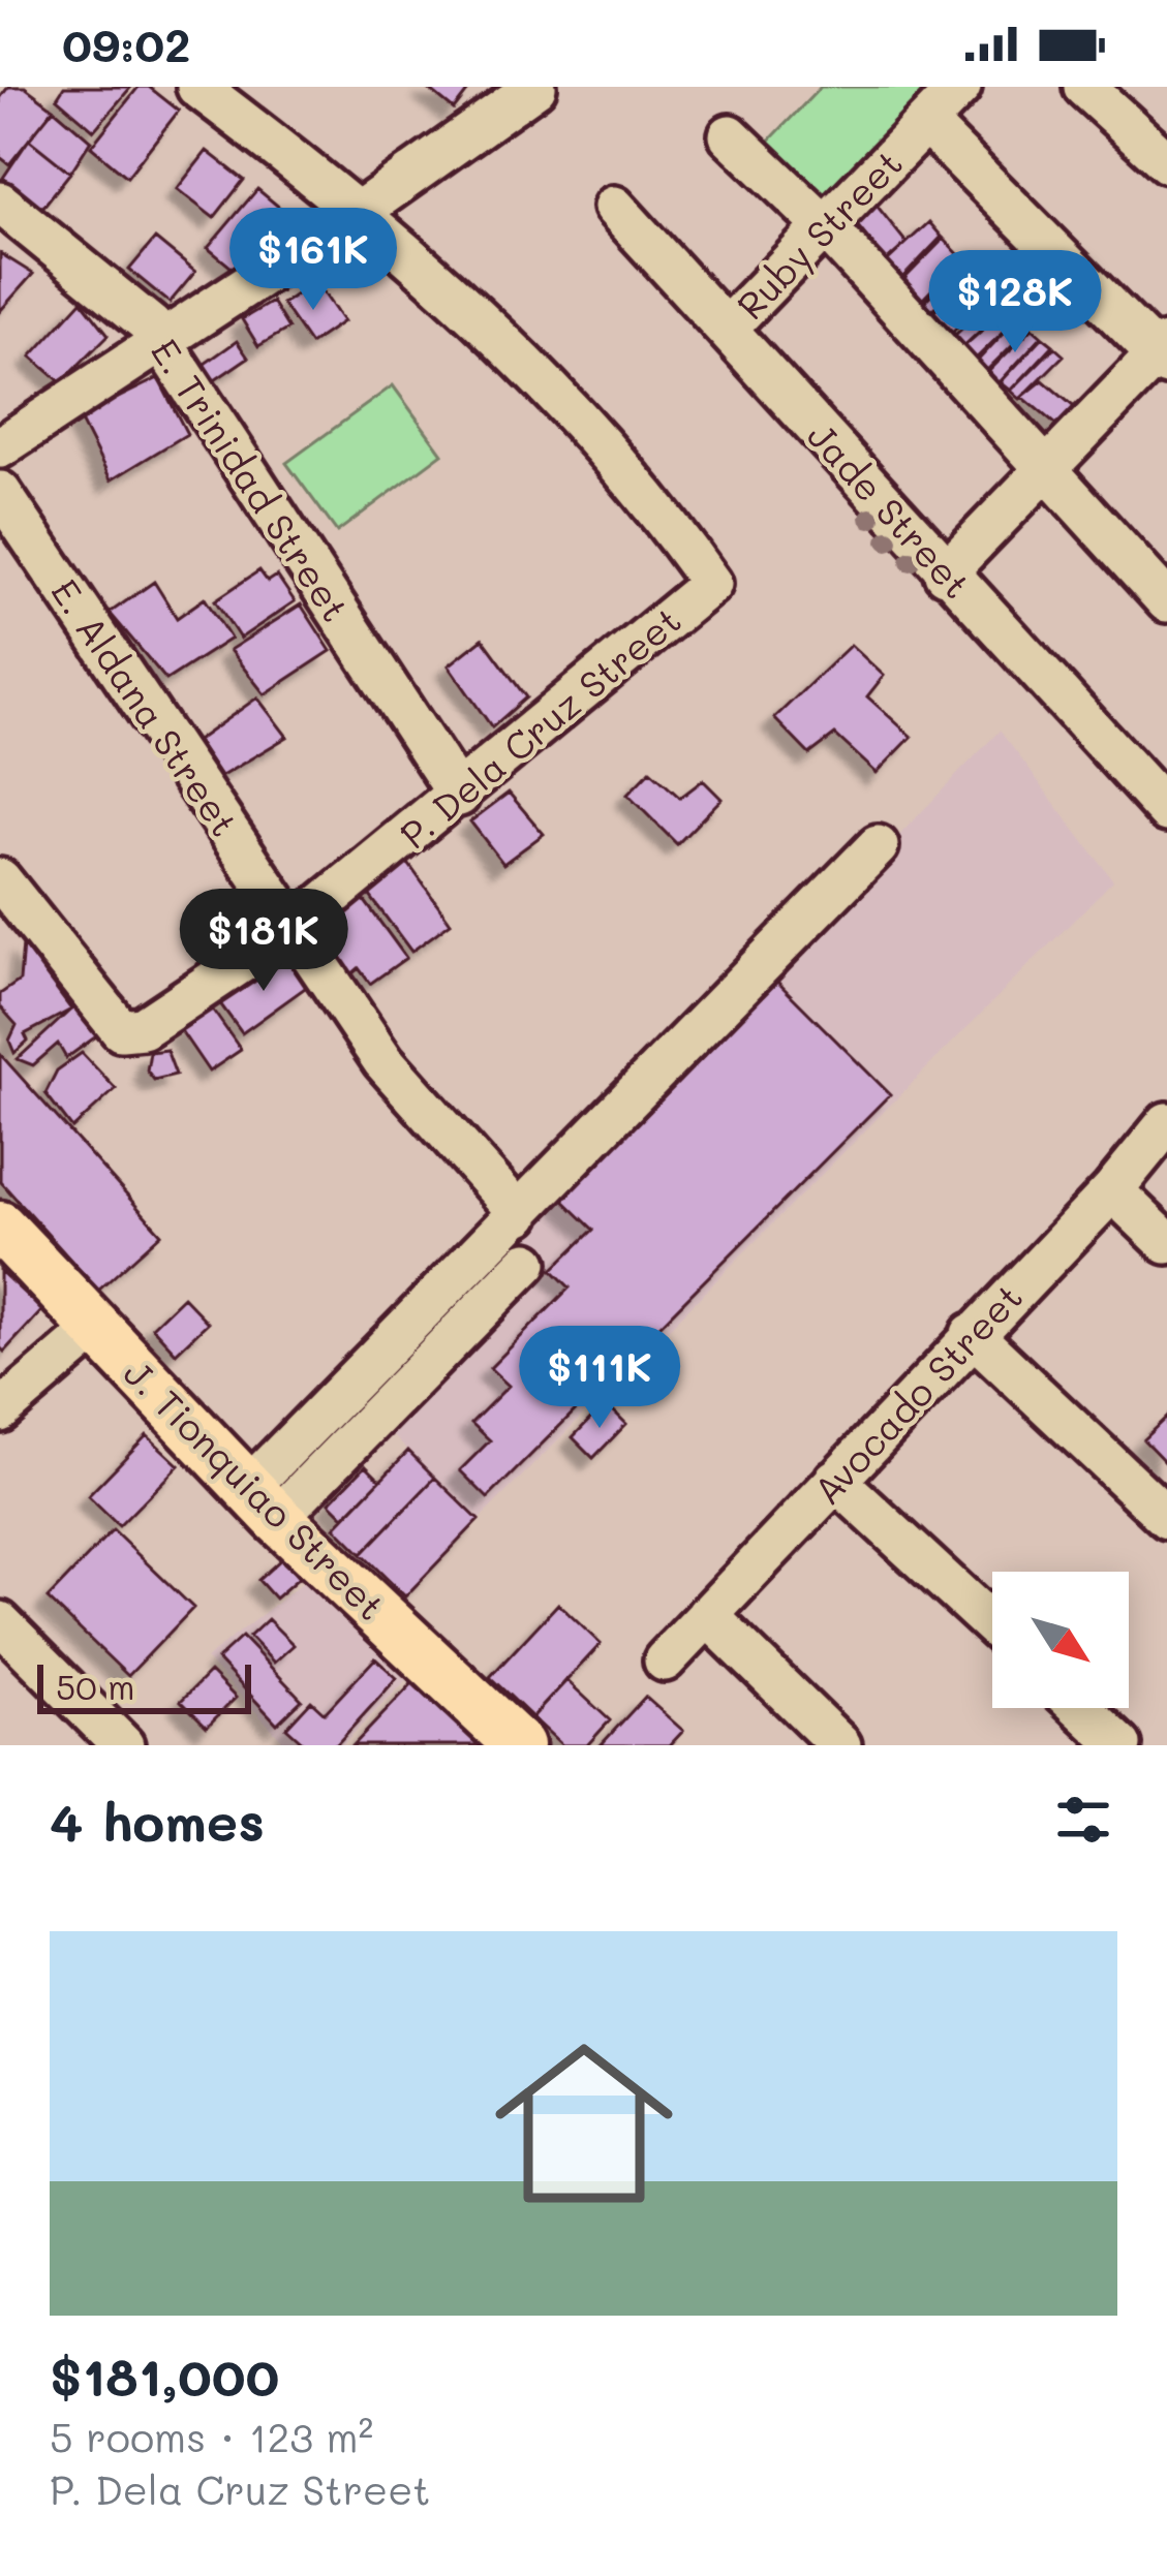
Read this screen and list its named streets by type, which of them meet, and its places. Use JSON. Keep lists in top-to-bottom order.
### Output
{
  "streets": {
    "main road": ["J. Tionquiao Street"],
    "street": [
      "Ruby Street",
      "E. Trinidad Street",
      "Jade Street",
      "E. Aldana Street",
      "P. Dela Cruz Street",
      "Avocado Street"
    ]
  },
  "crossings": [
    ["Ruby Street", "Jade Street"],
    ["E. Trinidad Street", "P. Dela Cruz Street"],
    ["E. Aldana Street", "P. Dela Cruz Street"]
  ],
  "scale_bar": "50 m",
  "north": "bottom right",
  "page": {
    "status": "09:02",
    "price": [
      "$161K",
      "$128K",
      "$181K",
      "$111K"
    ],
    "scale": "50 m",
    "heading": "4 homes",
    "list": [
      {
        "name": "$181,000",
        "note": "5 rooms · 123 m² · P. Dela Cruz Street"
      }
    ]
  }
}
